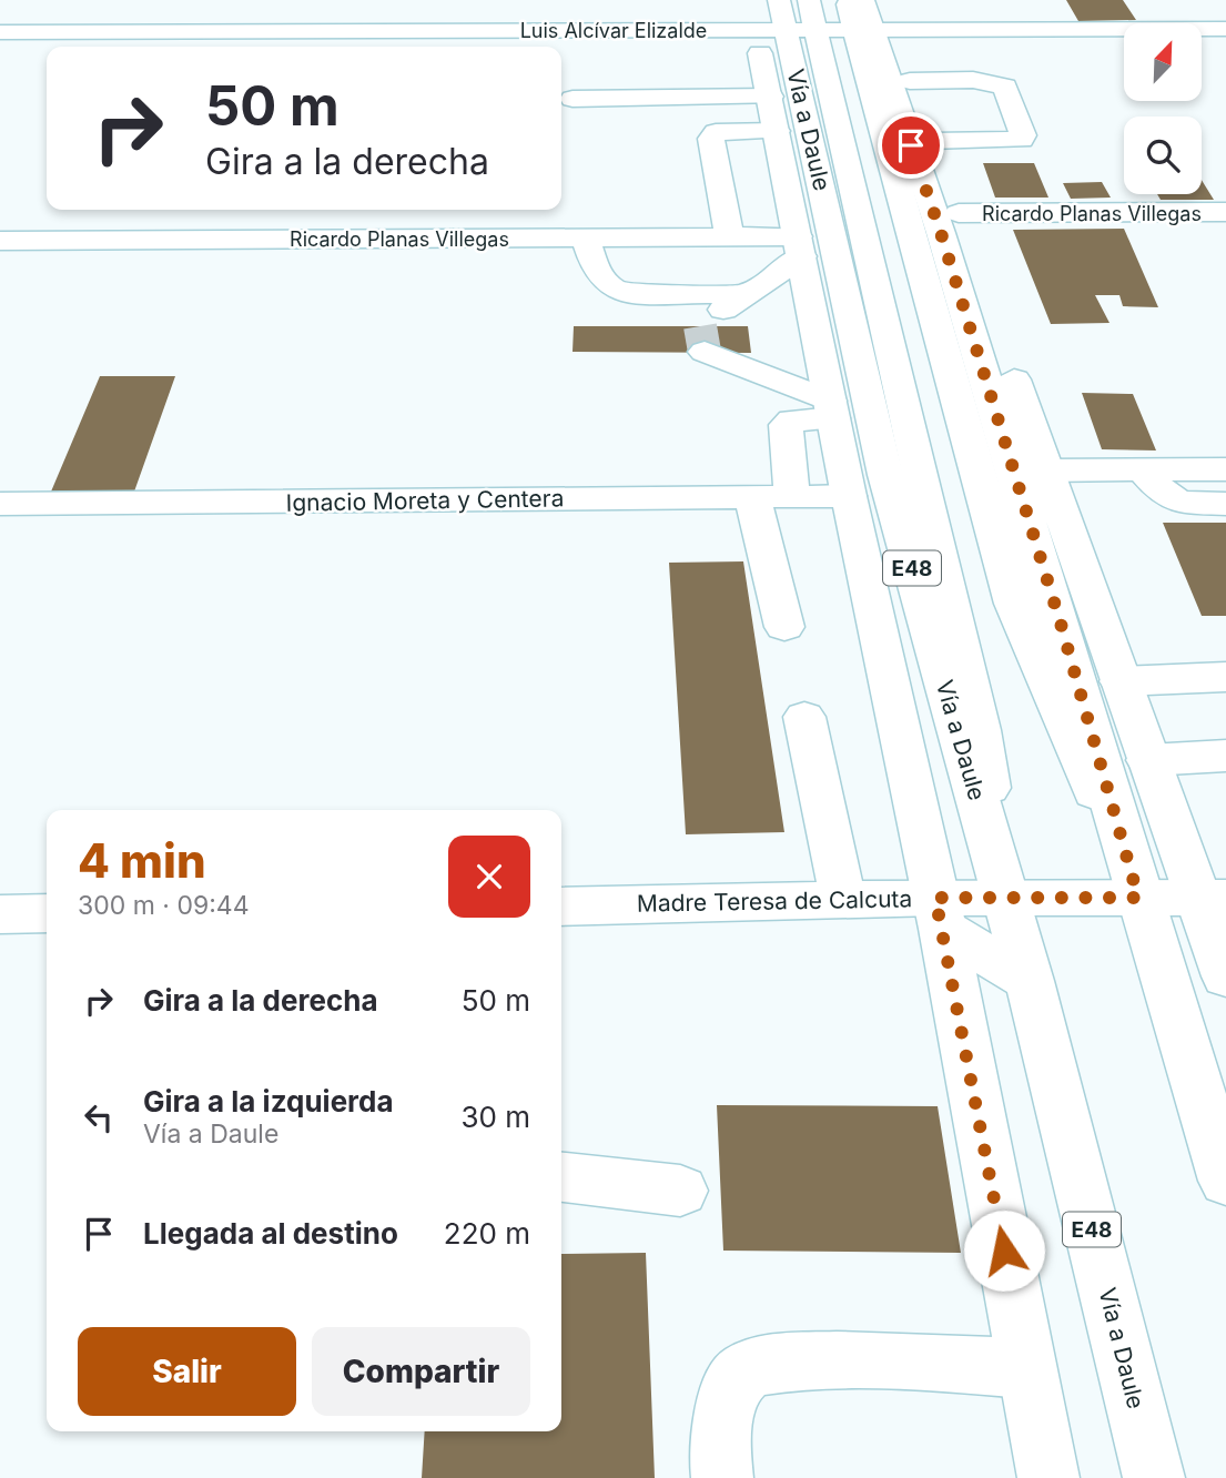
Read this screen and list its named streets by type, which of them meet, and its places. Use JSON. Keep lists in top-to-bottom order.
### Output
{
  "streets": {
    "main road": [
      "Luis Alcívar Elizalde",
      "Vía a Daule",
      "Ricardo Planas Villegas",
      "Ignacio Moreta y Centera",
      "E48",
      "Madre Teresa de Calcuta"
    ]
  },
  "crossings": [
    ["Luis Alcívar Elizalde", "Vía a Daule"],
    ["Vía a Daule", "Ricardo Planas Villegas"],
    ["Vía a Daule", "Ignacio Moreta y Centera"],
    ["Vía a Daule", "Madre Teresa de Calcuta"]
  ],
  "north": "top right",
  "page": {
    "turn": ["50 m", "Gira a la derecha"],
    "heading": ["4 min", "300 m · 09:44"],
    "list": [
      {
        "name": "Gira a la derecha",
        "value": "50 m"
      },
      {
        "name": "Gira a la izquierda",
        "note": "Vía a Daule",
        "value": "30 m"
      },
      {
        "name": "Llegada al destino",
        "value": "220 m"
      }
    ],
    "buttons": ["Salir", "Compartir"]
  }
}
